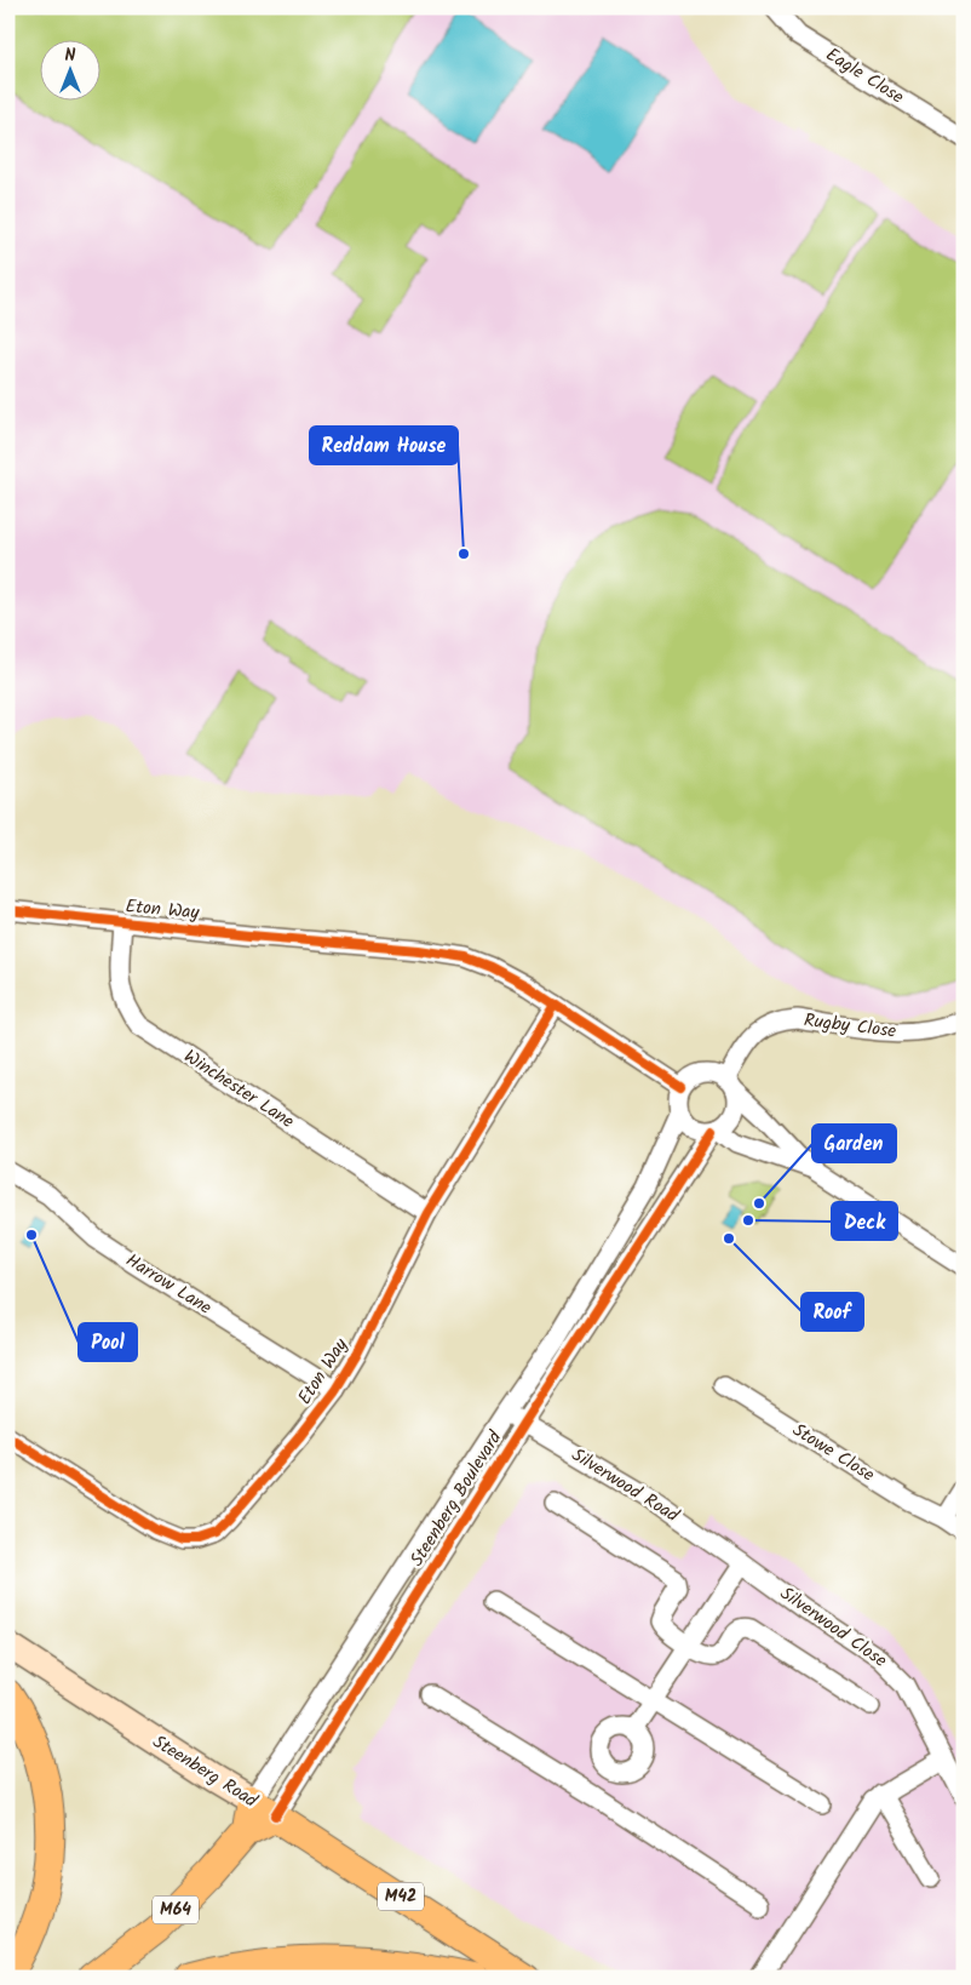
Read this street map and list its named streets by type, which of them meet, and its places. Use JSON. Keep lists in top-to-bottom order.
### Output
{
  "streets": {
    "main road": ["Steenberg Road", "M42", "M64"],
    "street": [
      "Eagle Close",
      "Eton Way",
      "Rugby Close",
      "Winchester Lane",
      "Harrow Lane",
      "Stowe Close",
      "Silverwood Road",
      "Steenberg Boulevard",
      "Silverwood Close"
    ]
  },
  "crossings": [
    ["Eton Way", "Rugby Close"],
    ["Eton Way", "Winchester Lane"],
    ["Eton Way", "Harrow Lane"],
    ["Eton Way", "Steenberg Boulevard"],
    ["Rugby Close", "Steenberg Boulevard"],
    ["Silverwood Road", "Steenberg Boulevard"],
    ["Silverwood Road", "Silverwood Close"],
    ["Steenberg Boulevard", "Steenberg Road"],
    ["Steenberg Boulevard", "M64"],
    ["Steenberg Road", "M64"]
  ],
  "places": [
    "Reddam House",
    "Garden",
    "Deck",
    "Pool",
    "Roof"
  ],
  "north": "top"
}
